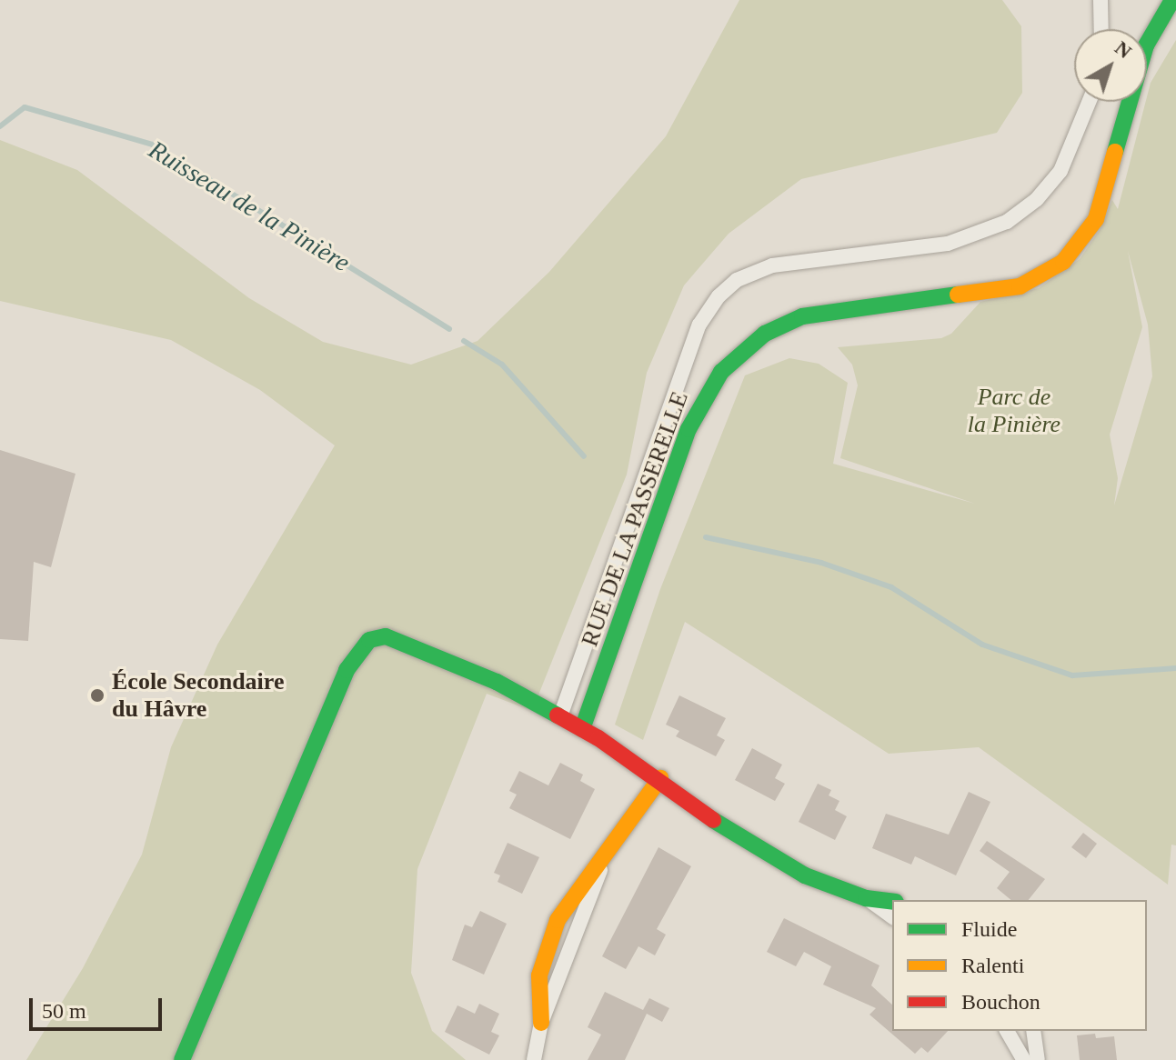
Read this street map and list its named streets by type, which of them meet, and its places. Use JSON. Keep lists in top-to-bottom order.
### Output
{
  "streets": {
    "street": ["RUE DE LA PASSERELLE"]
  },
  "water": ["Ruisseau de la Pinière"],
  "parks": ["Parc de la Pinière"],
  "places": ["École Secondaire du Hâvre"],
  "legend": ["Fluide", "Ralenti", "Bouchon"],
  "scale_bar": "50 m",
  "north": "top right"
}
